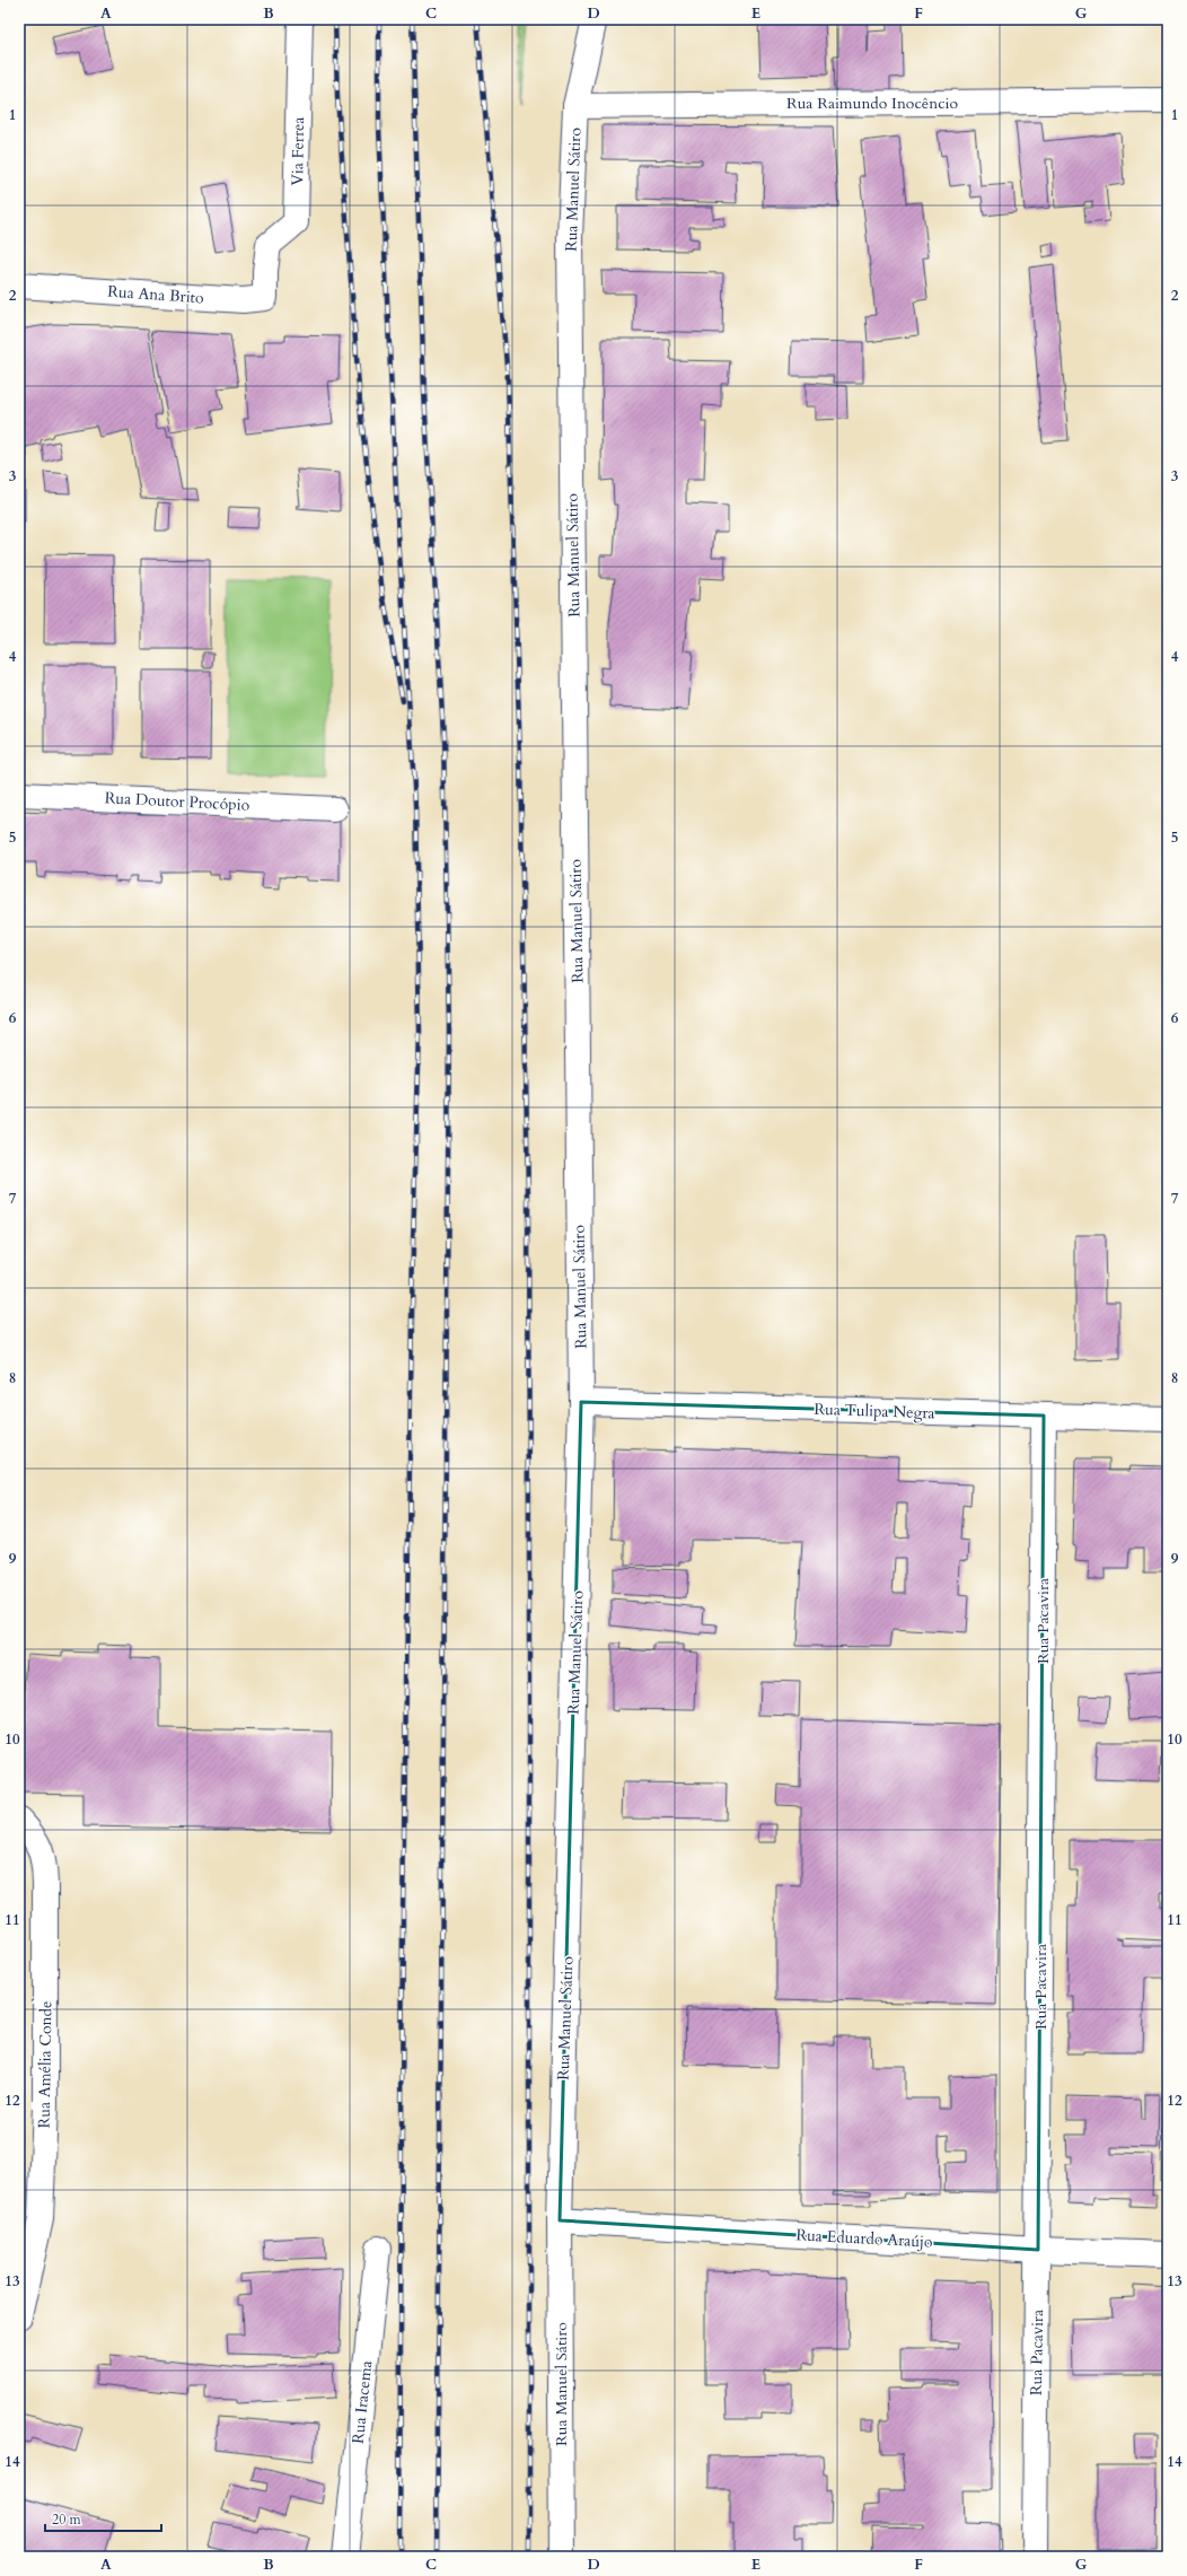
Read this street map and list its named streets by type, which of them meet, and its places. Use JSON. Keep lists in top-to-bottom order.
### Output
{
  "streets": {
    "street": [
      "Rua Raimundo Inocêncio",
      "Via Ferrea",
      "Rua Manuel Sátiro",
      "Rua Ana Brito",
      "Rua Doutor Procópio",
      "Rua Tulipa Negra",
      "Rua Pacavira",
      "Rua Amélia Conde",
      "Rua Eduardo Araújo",
      "Rua Iracema"
    ]
  },
  "crossings": [
    ["Rua Raimundo Inocêncio", "Rua Manuel Sátiro"],
    ["Via Ferrea", "Rua Ana Brito"],
    ["Rua Manuel Sátiro", "Rua Tulipa Negra"],
    ["Rua Manuel Sátiro", "Rua Eduardo Araújo"],
    ["Rua Tulipa Negra", "Rua Pacavira"],
    ["Rua Pacavira", "Rua Eduardo Araújo"]
  ],
  "scale_bar": "20 m",
  "grid": {
    "columns": [
      "A",
      "B",
      "C",
      "D",
      "E",
      "F",
      "G"
    ],
    "rows": [
      "1",
      "2",
      "3",
      "4",
      "5",
      "6",
      "7",
      "8",
      "9",
      "10",
      "11",
      "12",
      "13",
      "14"
    ]
  }
}
